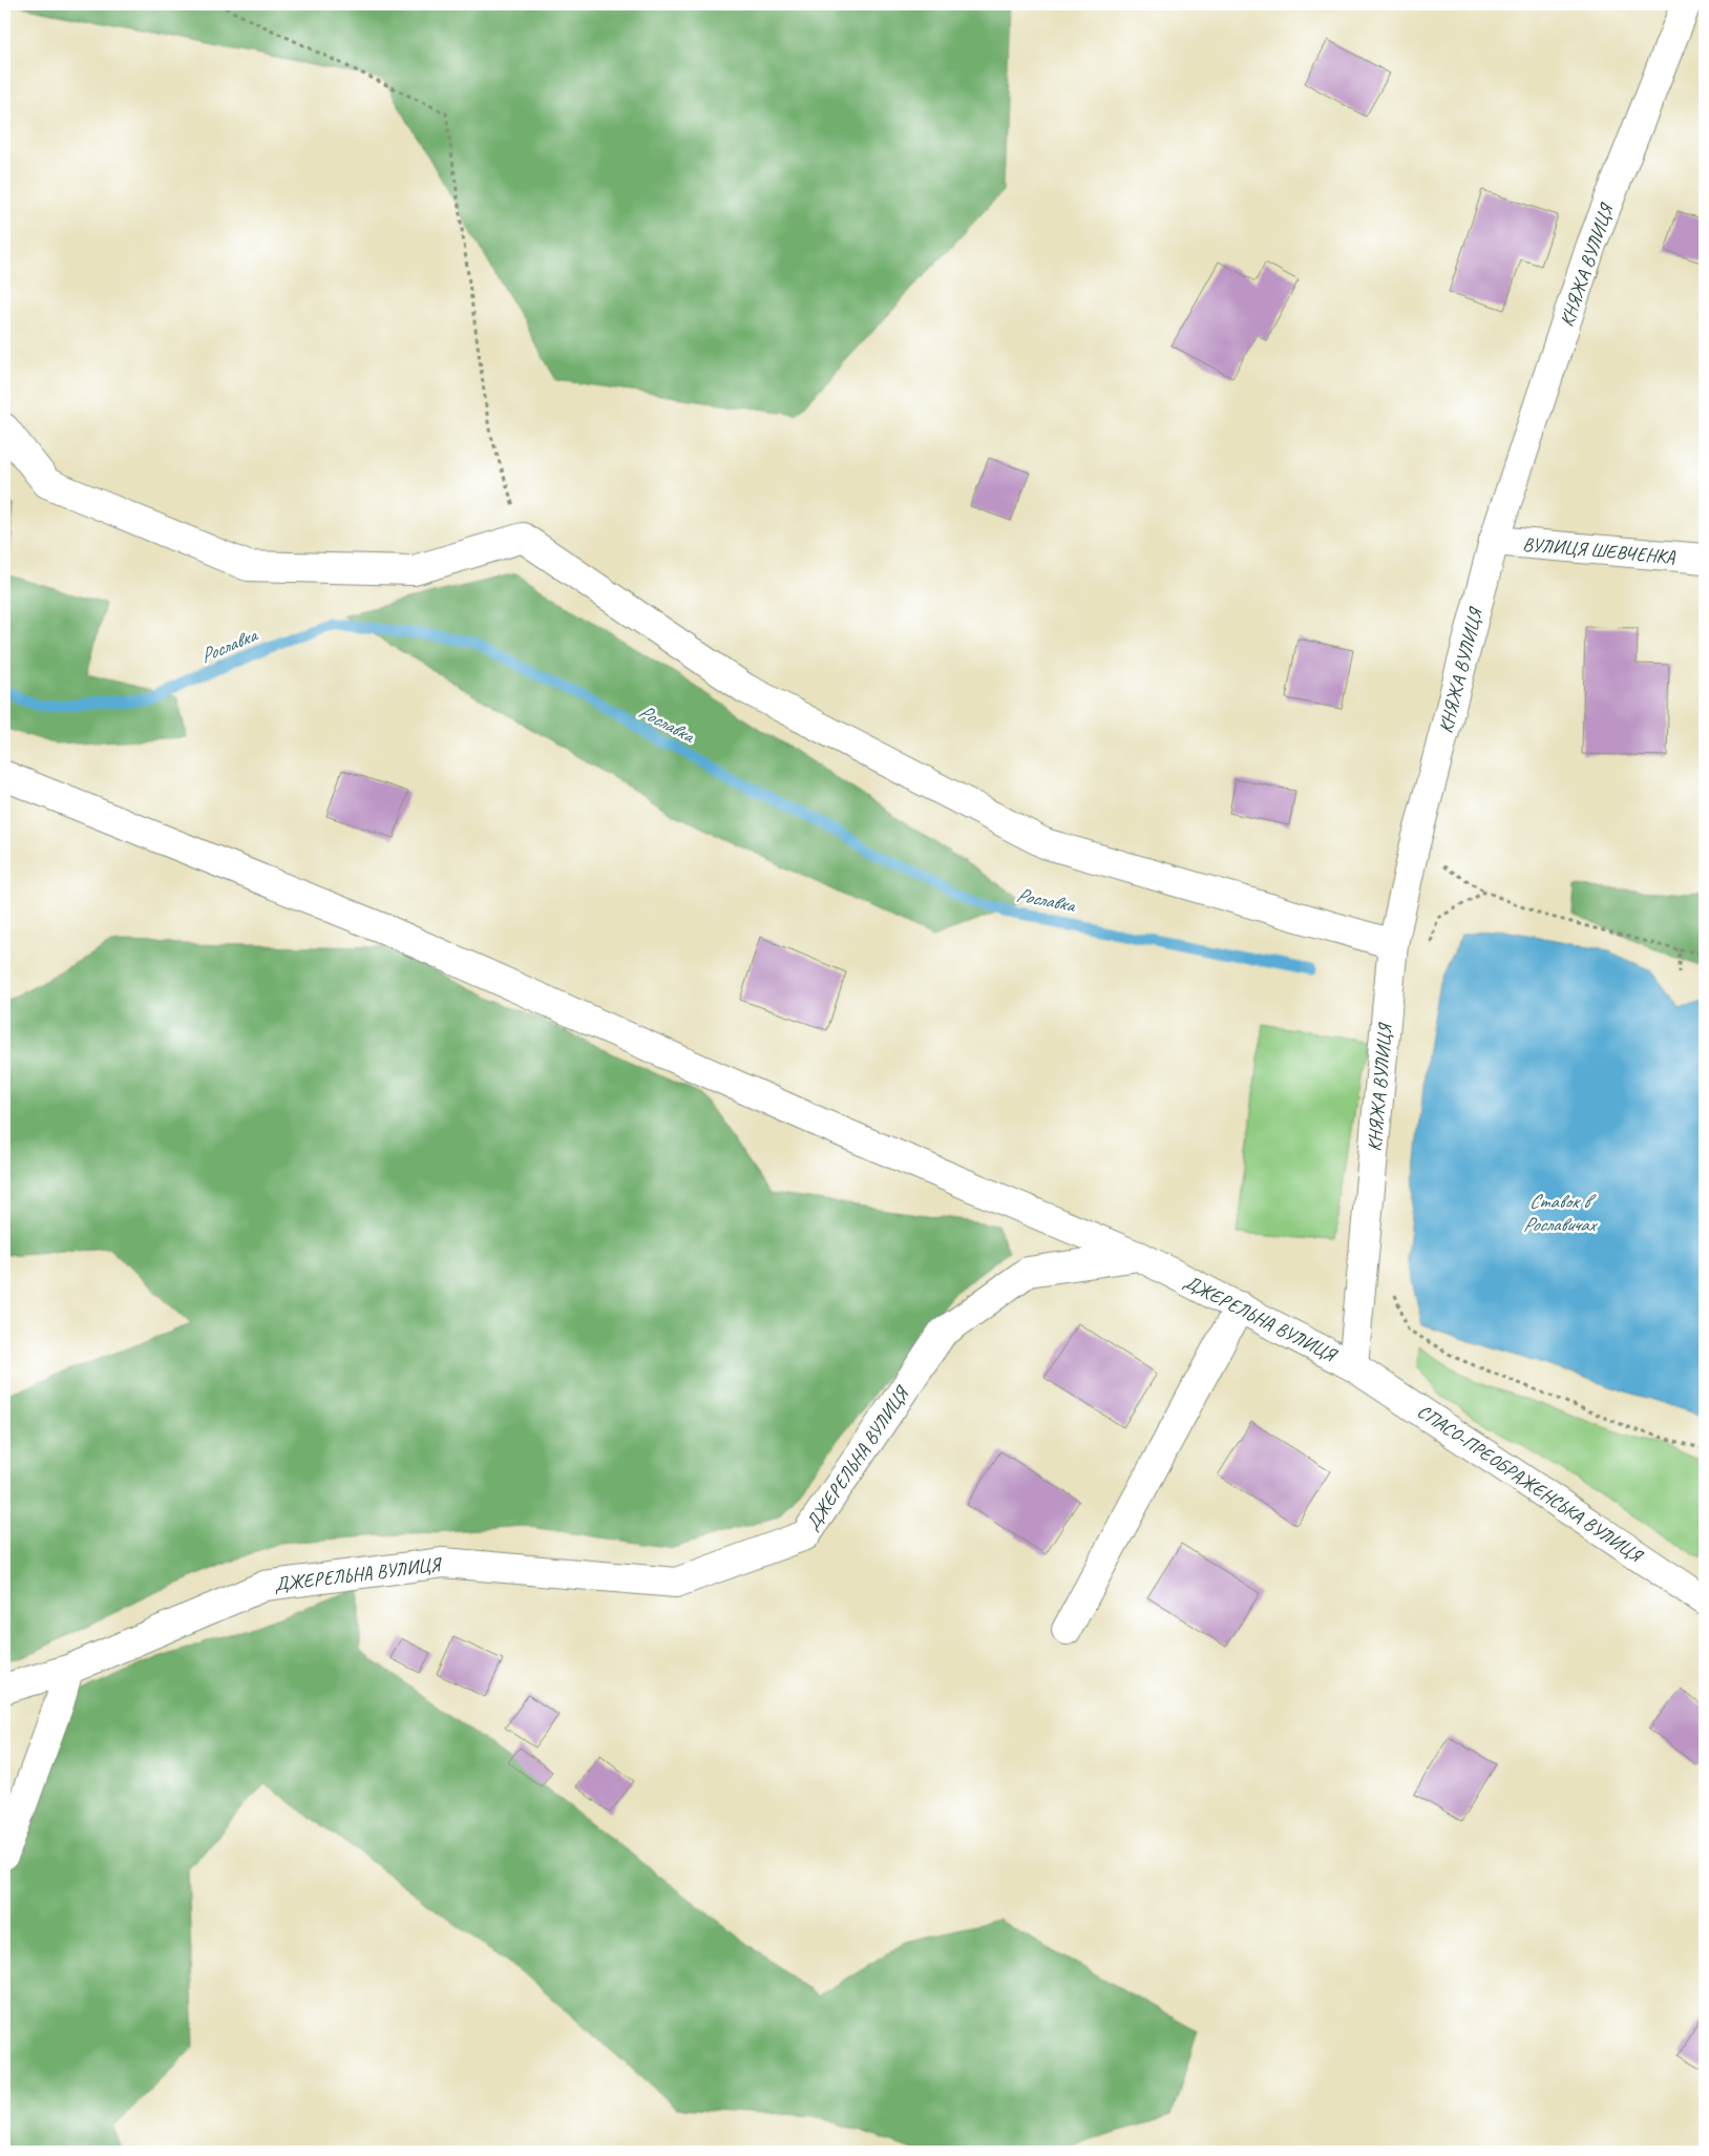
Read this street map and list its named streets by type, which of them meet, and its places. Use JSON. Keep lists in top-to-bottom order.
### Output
{
  "streets": {
    "street": [
      "КНЯЖА ВУЛИЦЯ",
      "ВУЛИЦЯ ШЕВЧЕНКА",
      "ДЖЕРЕЛЬНА ВУЛИЦЯ",
      "СПАСО-ПРЕОБРАЖЕНСЬКА ВУЛИЦЯ"
    ]
  },
  "crossings": [
    ["КНЯЖА ВУЛИЦЯ", "ВУЛИЦЯ ШЕВЧЕНКА"],
    ["КНЯЖА ВУЛИЦЯ", "ДЖЕРЕЛЬНА ВУЛИЦЯ"],
    ["КНЯЖА ВУЛИЦЯ", "СПАСО-ПРЕОБРАЖЕНСЬКА ВУЛИЦЯ"],
    ["ДЖЕРЕЛЬНА ВУЛИЦЯ", "СПАСО-ПРЕОБРАЖЕНСЬКА ВУЛИЦЯ"]
  ],
  "water": ["Рославка", "Ставок в Рославичах"]
}
